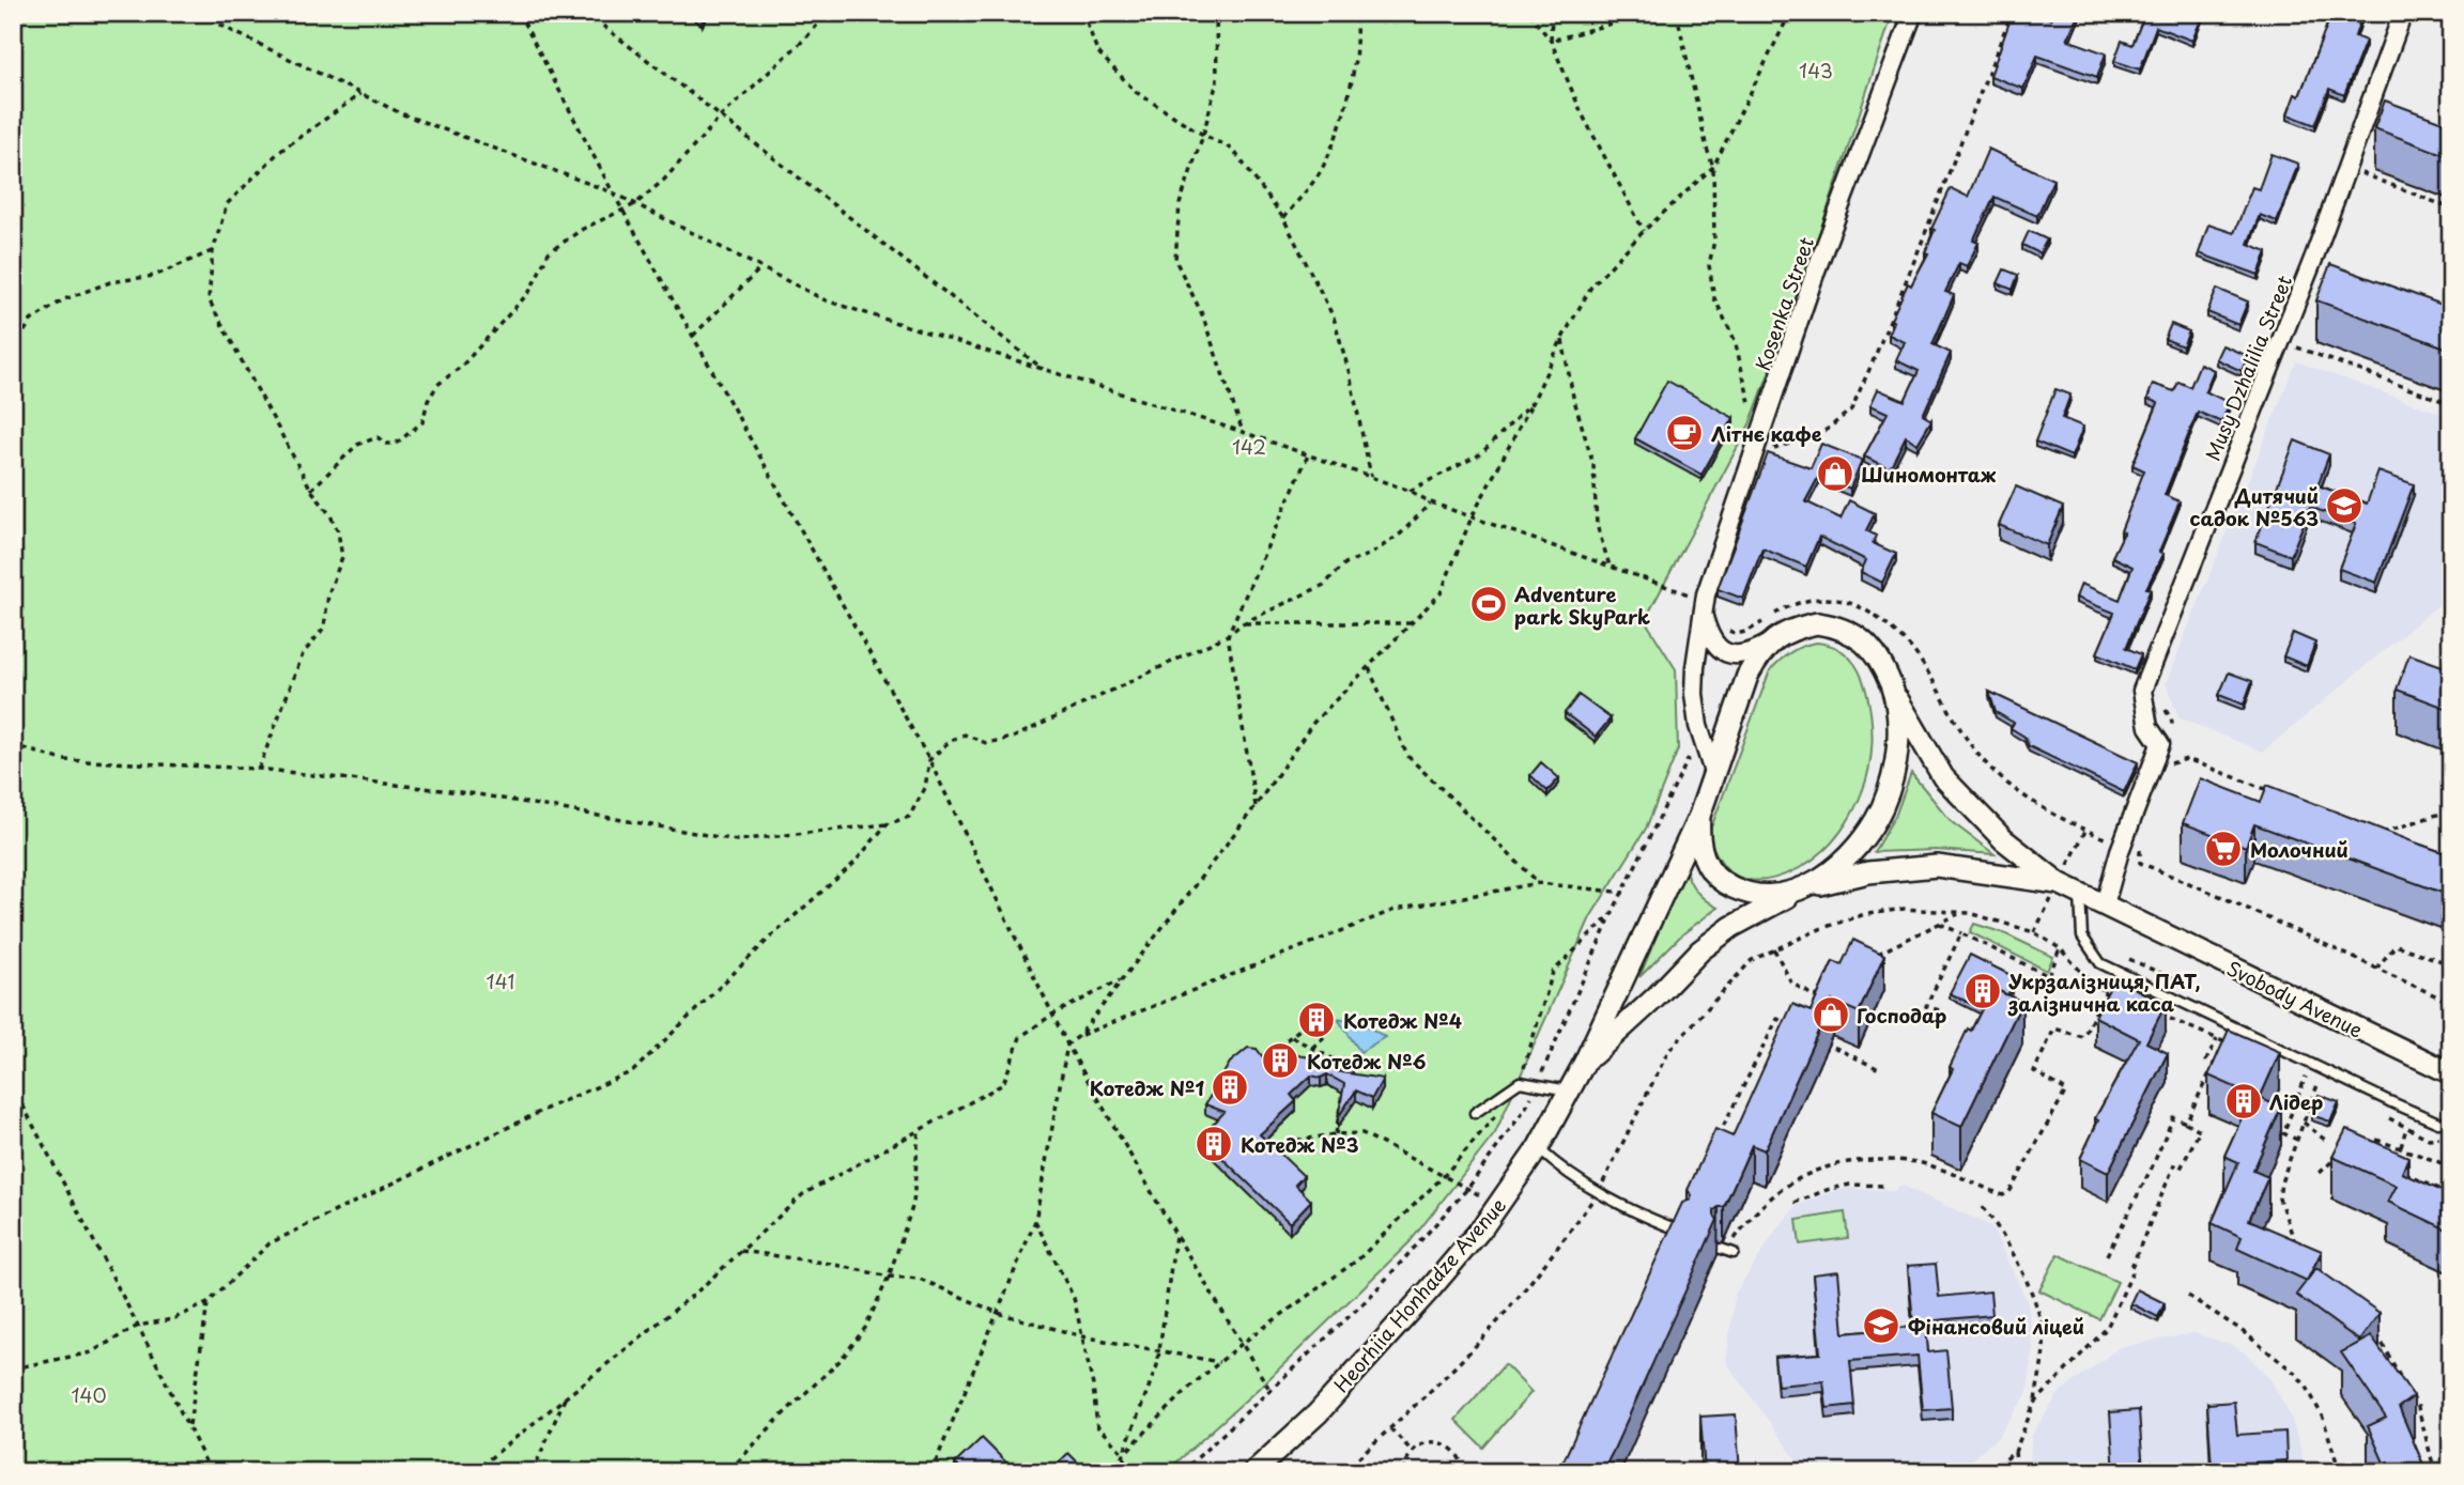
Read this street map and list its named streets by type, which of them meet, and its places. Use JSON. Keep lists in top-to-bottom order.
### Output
{
  "streets": {
    "street": [
      "Kosenka Street",
      "Musy Dzhalilia Street",
      "Svobody Avenue",
      "Heorhiia Honhadze Avenue"
    ]
  },
  "crossings": [
    ["Kosenka Street", "Svobody Avenue"],
    ["Kosenka Street", "Heorhiia Honhadze Avenue"],
    ["Musy Dzhalilia Street", "Svobody Avenue"],
    ["Svobody Avenue", "Heorhiia Honhadze Avenue"]
  ],
  "parks": [
    "143",
    "142",
    "141",
    "140"
  ],
  "places": {
    "cafe": ["Літнє кафе"],
    "shop": ["Шиномонтаж", "Господар"],
    "school or university": ["Дитячий садок №563", "Фінансовий ліцей"],
    "sports": ["Adventure park SkyPark"],
    "supermarket": ["Молочний"],
    "building": [
      "Укрзалізниця, ПАТ, залізнична каса",
      "Котедж №4",
      "Котедж №6",
      "Котедж №1",
      "Лідер",
      "Котедж №3"
    ]
  }
}
